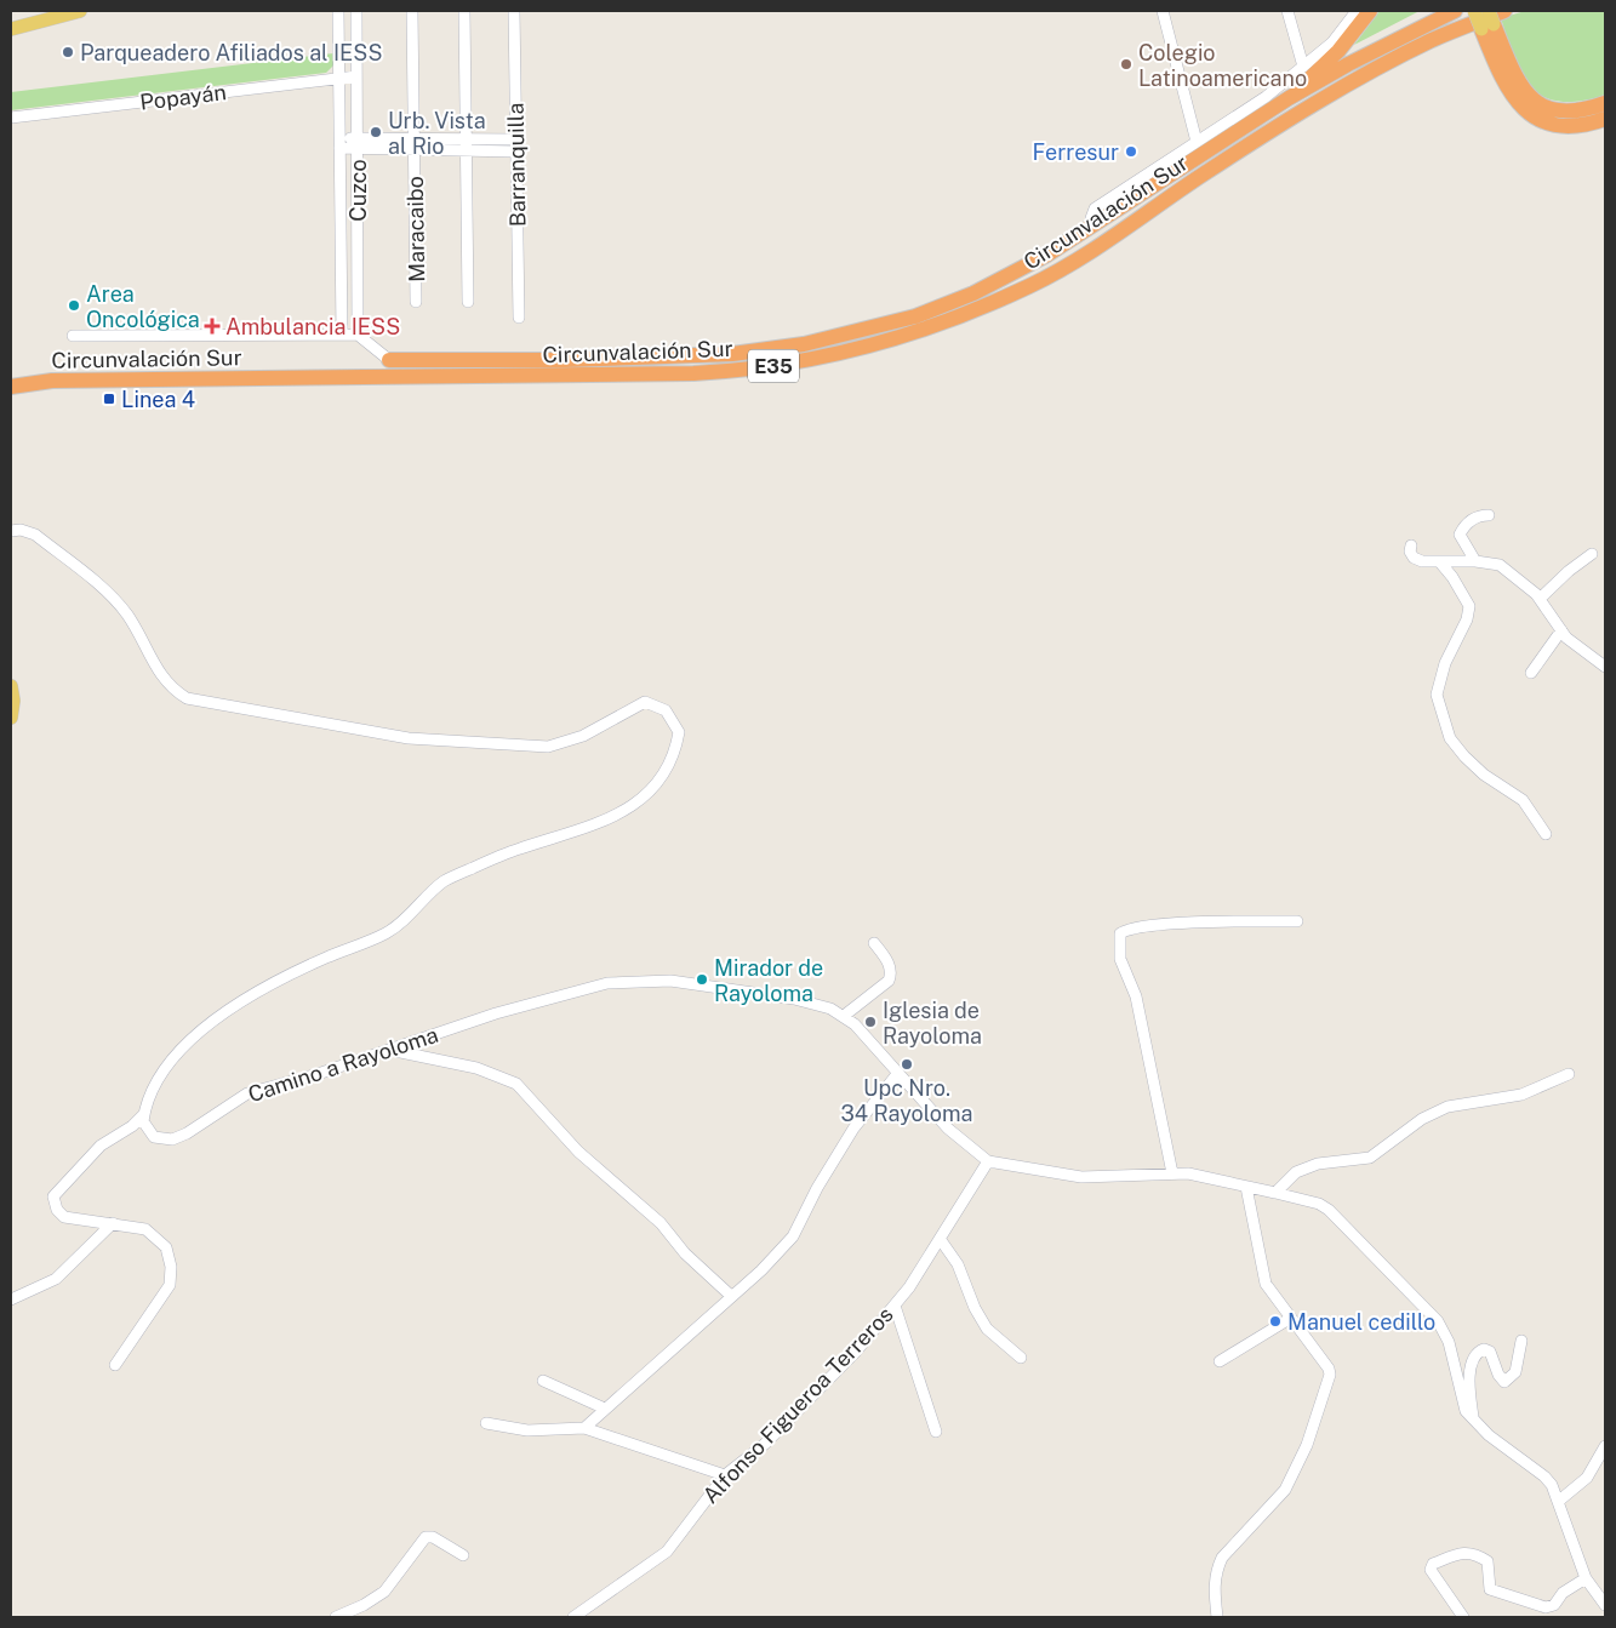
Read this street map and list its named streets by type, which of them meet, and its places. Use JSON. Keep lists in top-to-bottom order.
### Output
{
  "streets": {
    "highway": ["Circunvalación Sur", "E35"],
    "street": [
      "Popayán",
      "Barranquilla",
      "Cuzco",
      "Maracaibo",
      "Camino a Rayoloma",
      "Alfonso Figueroa Terreros"
    ]
  },
  "crossings": [
    ["Popayán", "Cuzco"],
    ["Camino a Rayoloma", "Alfonso Figueroa Terreros"]
  ],
  "places": {
    "other": [
      "Parqueadero Afiliados al IESS",
      "Colegio Latinoamericano",
      "Urb. Vista al Rio",
      "Ferresur",
      "Area Oncológica",
      "Mirador de Rayoloma",
      "Iglesia de Rayoloma",
      "Upc Nro. 34 Rayoloma",
      "Manuel cedillo"
    ],
    "health": ["Ambulancia IESS"],
    "transit": ["Linea 4"]
  }
}
